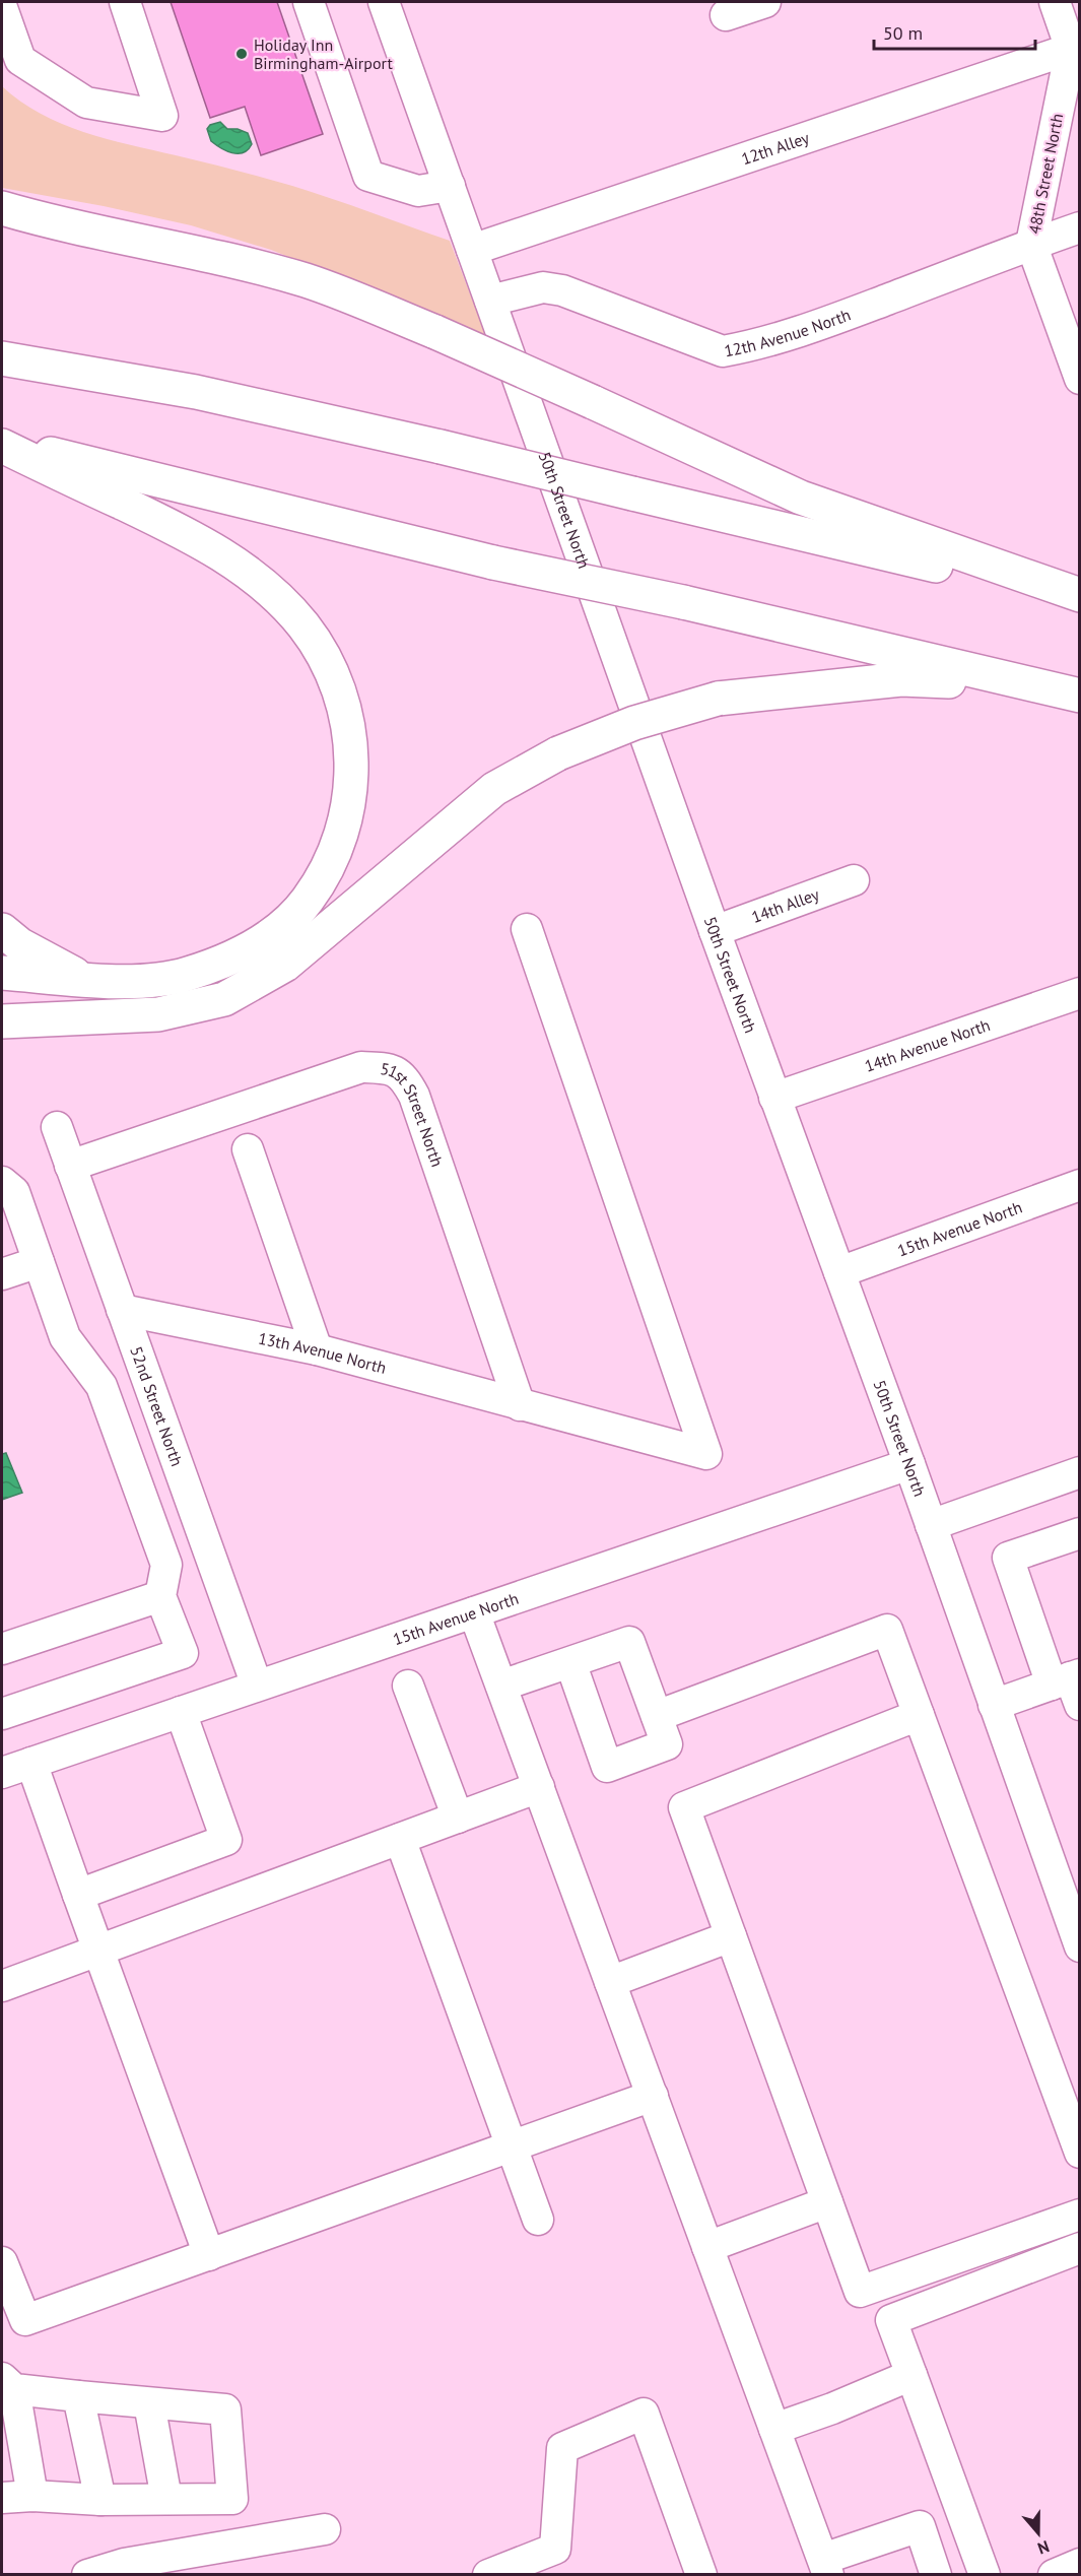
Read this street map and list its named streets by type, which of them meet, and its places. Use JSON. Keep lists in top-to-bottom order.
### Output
{
  "streets": {
    "street": [
      "12th Alley",
      "48th Street North",
      "12th Avenue North",
      "50th Street North",
      "14th Alley",
      "14th Avenue North",
      "51st Street North",
      "15th Avenue North",
      "13th Avenue North",
      "52nd Street North"
    ]
  },
  "crossings": [
    ["12th Alley", "48th Street North"],
    ["12th Alley", "50th Street North"],
    ["48th Street North", "12th Avenue North"],
    ["12th Avenue North", "50th Street North"],
    ["50th Street North", "14th Alley"],
    ["50th Street North", "14th Avenue North"],
    ["50th Street North", "15th Avenue North"],
    ["51st Street North", "13th Avenue North"],
    ["51st Street North", "52nd Street North"],
    ["15th Avenue North", "52nd Street North"],
    ["13th Avenue North", "52nd Street North"]
  ],
  "places": ["Holiday Inn Birmingham-Airport"],
  "scale_bar": "50 m",
  "north": "bottom"
}
